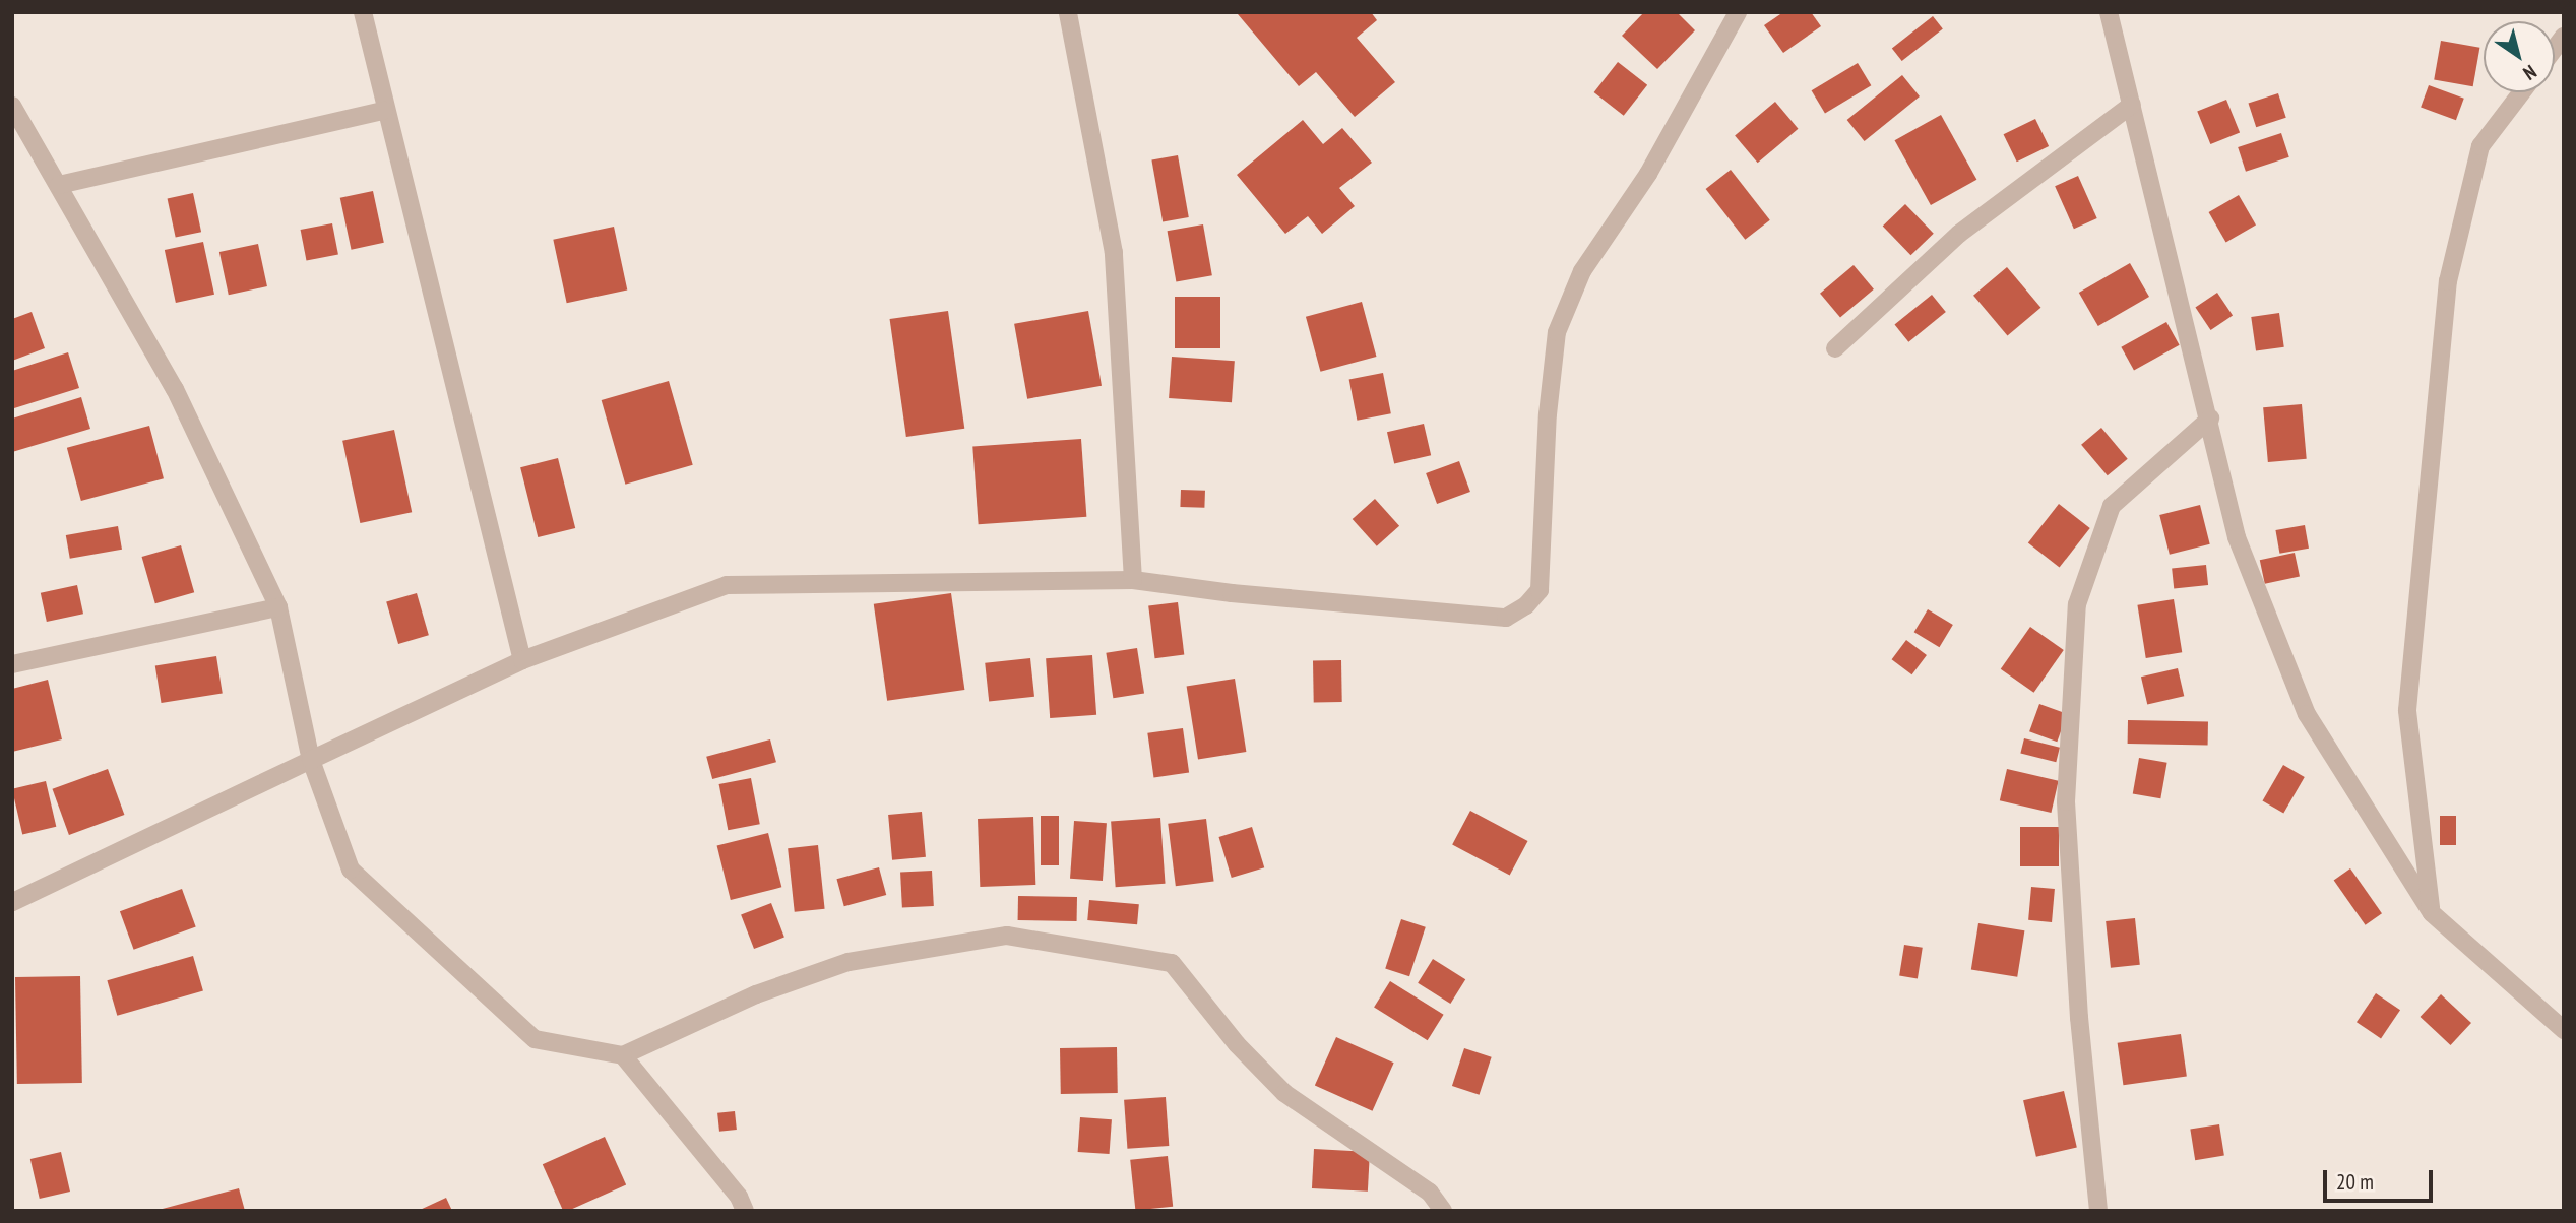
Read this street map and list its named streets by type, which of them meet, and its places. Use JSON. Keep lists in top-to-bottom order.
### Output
{
  "scale_bar": "20 m",
  "north": "bottom right"
}
